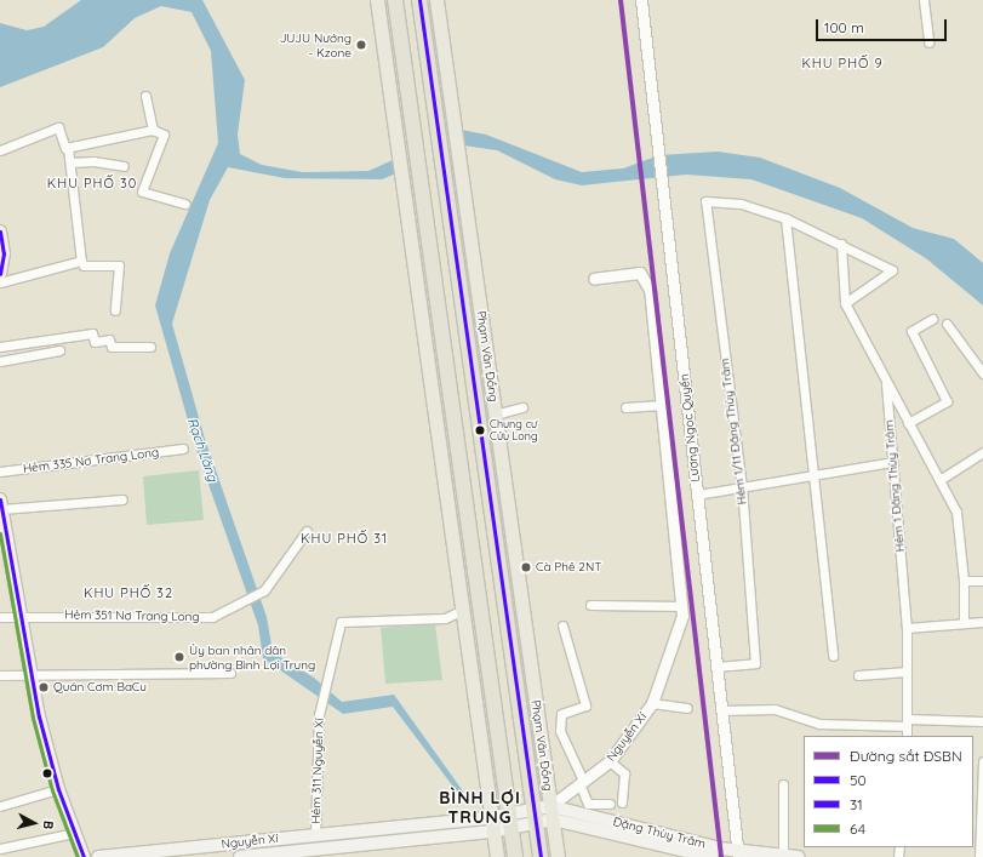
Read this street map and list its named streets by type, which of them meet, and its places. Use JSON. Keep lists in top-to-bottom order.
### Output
{
  "streets": {
    "highway": ["Phạm Văn Đồng"],
    "main road": ["Nguyễn Xí", "Đặng Thùy Trâm"],
    "street": [
      "Lương Ngọc Quyến",
      "Hẻm 1/11 Đặng Thùy Trâm",
      "Hẻm 335 Nơ Trang Long",
      "Hẻm 1 Đặng Thùy Trâm",
      "Hẻm 351 Nơ Trang Long",
      "Hẻm 311 Nguyễn Xí"
    ]
  },
  "crossings": [
    ["Phạm Văn Đồng", "Nguyễn Xí"],
    ["Phạm Văn Đồng", "Đặng Thùy Trâm"],
    ["Lương Ngọc Quyến", "Hẻm 1/11 Đặng Thùy Trâm"],
    ["Lương Ngọc Quyến", "Đặng Thùy Trâm"],
    ["Nguyễn Xí", "Hẻm 311 Nguyễn Xí"],
    ["Nguyễn Xí", "Đặng Thùy Trâm"]
  ],
  "districts": [
    "KHU PHỐ 9",
    "KHU PHỐ 30",
    "KHU PHỐ 31",
    "KHU PHỐ 32",
    "BÌNH LỢI TRUNG"
  ],
  "water": ["Rạch Lăng"],
  "places": [
    "JUJU Nướng - Kzone",
    "Chung cư Cửu Long",
    "Cà Phê 2NT",
    "Ủy ban nhân dân phường Bình Lợi Trung",
    "Quán Cơm BaCu"
  ],
  "lines": [
    "rail line ĐSBN",
    "transit line 50",
    "transit line 31",
    "transit line 64"
  ],
  "legend": [
    "Đường sắt ĐSBN",
    "50",
    "31",
    "64"
  ],
  "scale_bar": "100 m",
  "north": "right"
}
